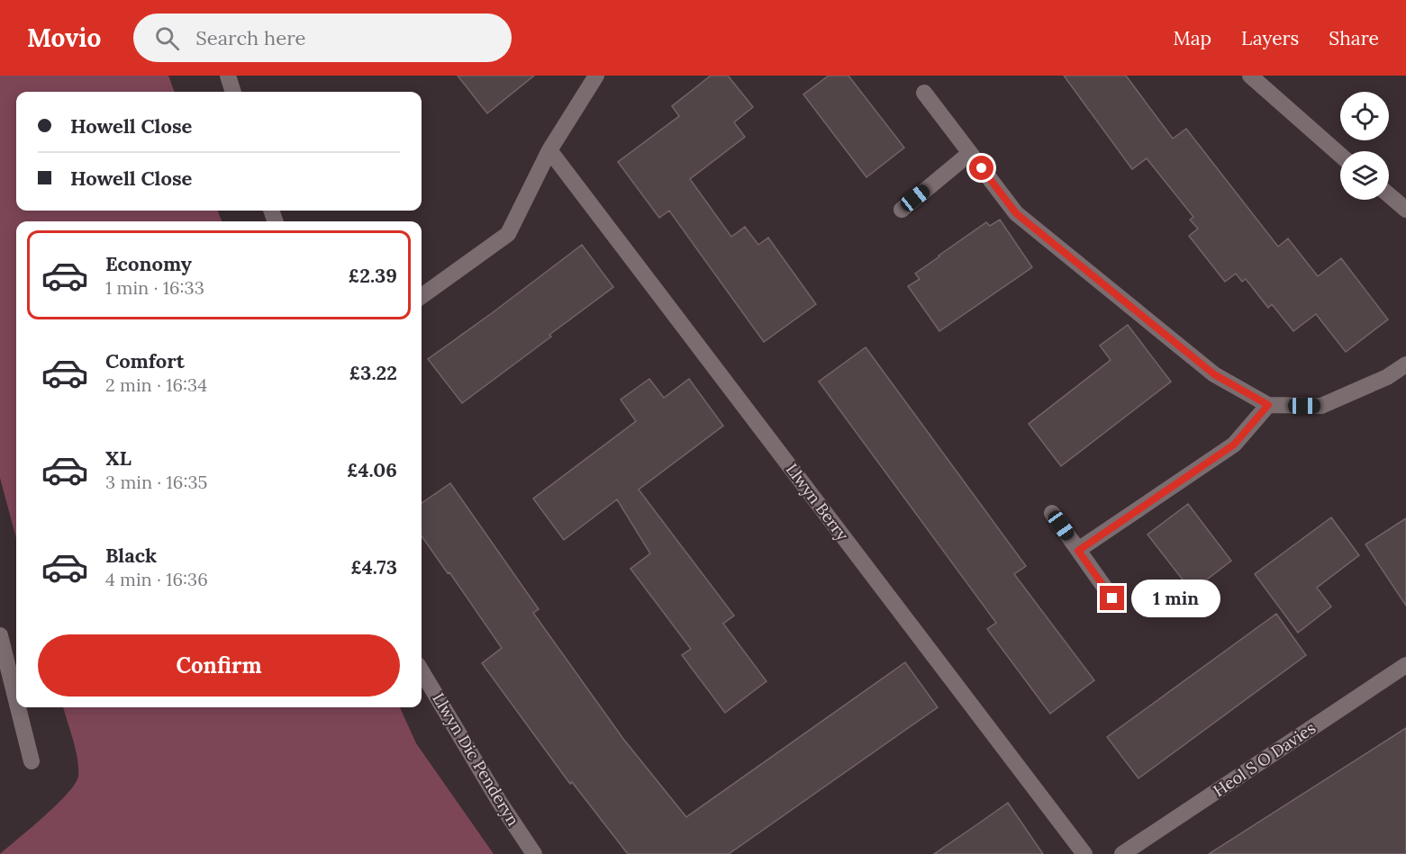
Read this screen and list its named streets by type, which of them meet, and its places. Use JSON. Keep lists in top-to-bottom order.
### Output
{
  "streets": {
    "street": ["Llwyn Berry", "Llwyn Dic Penderyn", "Heol S O Davies"]
  },
  "page": {
    "header": "Movio",
    "search": "Search here",
    "nav": ["Map", "Layers", "Share"],
    "banner": ["Howell Close", "Howell Close"],
    "list": [
      {
        "name": "Economy",
        "note": "1 min · 16:33",
        "value": "£2.39"
      },
      {
        "name": "Comfort",
        "note": "2 min · 16:34",
        "value": "£3.22"
      },
      {
        "name": "XL",
        "note": "3 min · 16:35",
        "value": "£4.06"
      },
      {
        "name": "Black",
        "note": "4 min · 16:36",
        "value": "£4.73"
      }
    ],
    "bubble": "1 min",
    "buttons": "Confirm"
  }
}
